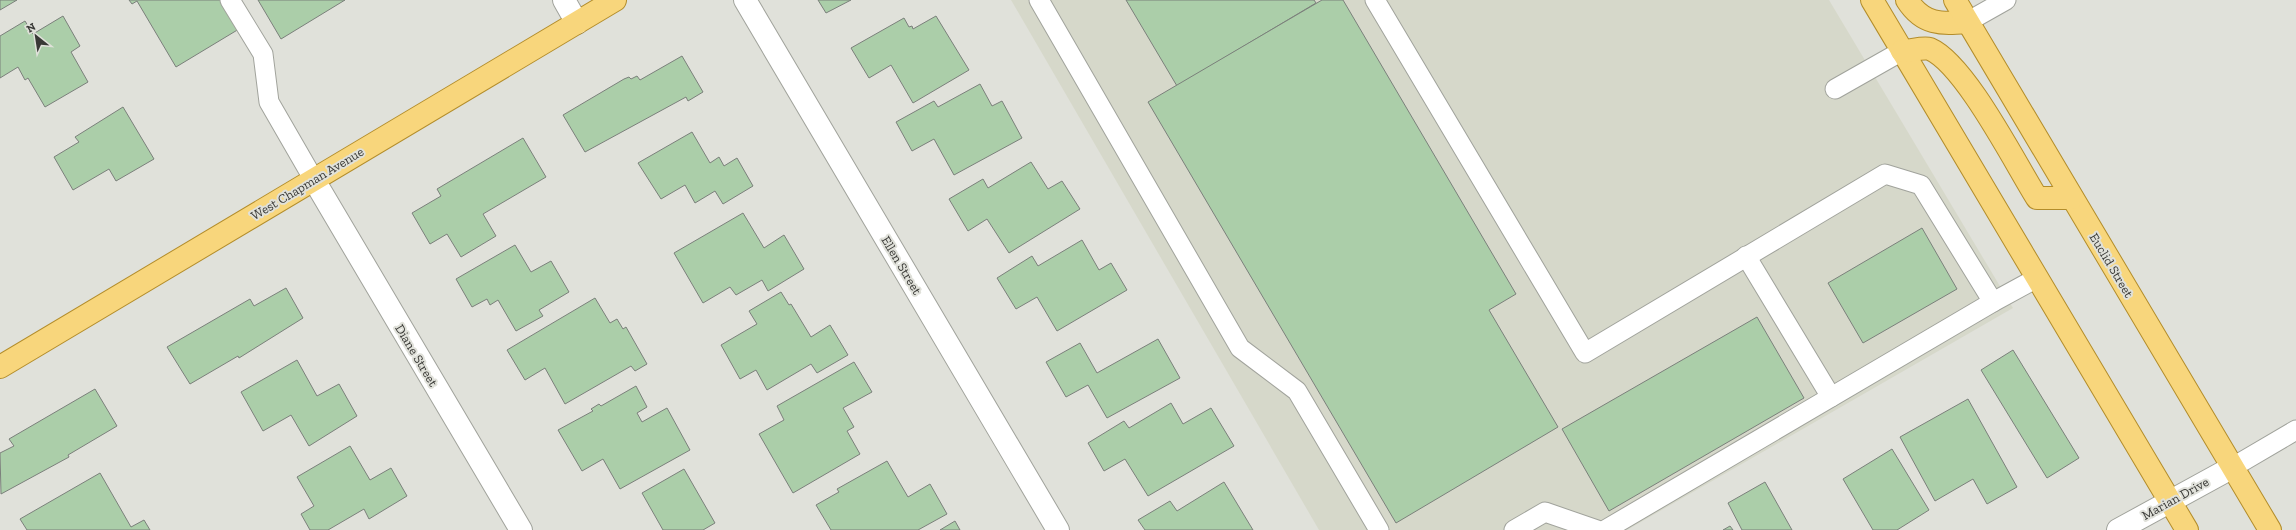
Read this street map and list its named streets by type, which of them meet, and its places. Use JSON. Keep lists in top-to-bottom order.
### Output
{
  "streets": {
    "main road": ["West Chapman Avenue", "Euclid Street"],
    "street": ["Ellen Street", "Diane Street", "Marian Drive"]
  },
  "crossings": [
    ["West Chapman Avenue", "Diane Street"],
    ["Euclid Street", "Marian Drive"]
  ],
  "north": "top left"
}
